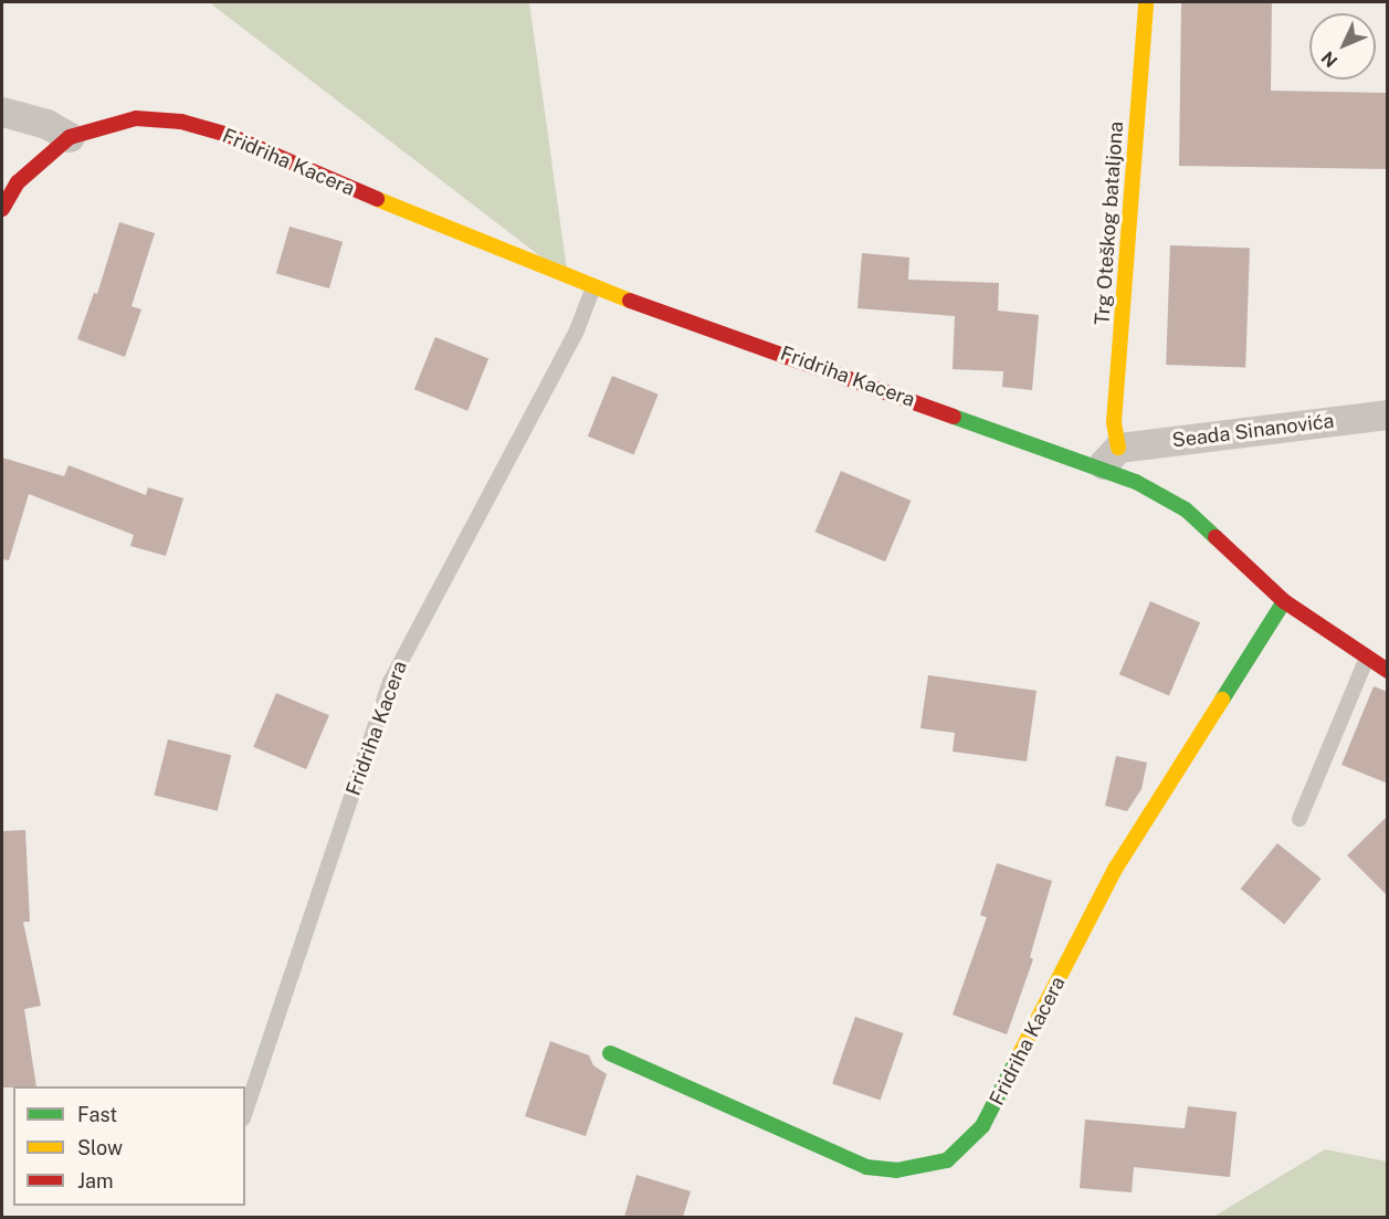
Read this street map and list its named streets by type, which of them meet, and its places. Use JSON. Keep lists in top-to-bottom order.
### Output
{
  "streets": {
    "street": ["Fridriha Kacera", "Trg Oteškog bataljona", "Seada Sinanovića"]
  },
  "crossings": [
    ["Fridriha Kacera", "Trg Oteškog bataljona"],
    ["Fridriha Kacera", "Seada Sinanovića"],
    ["Trg Oteškog bataljona", "Seada Sinanovića"]
  ],
  "legend": ["Fast", "Slow", "Jam"],
  "north": "bottom left"
}
